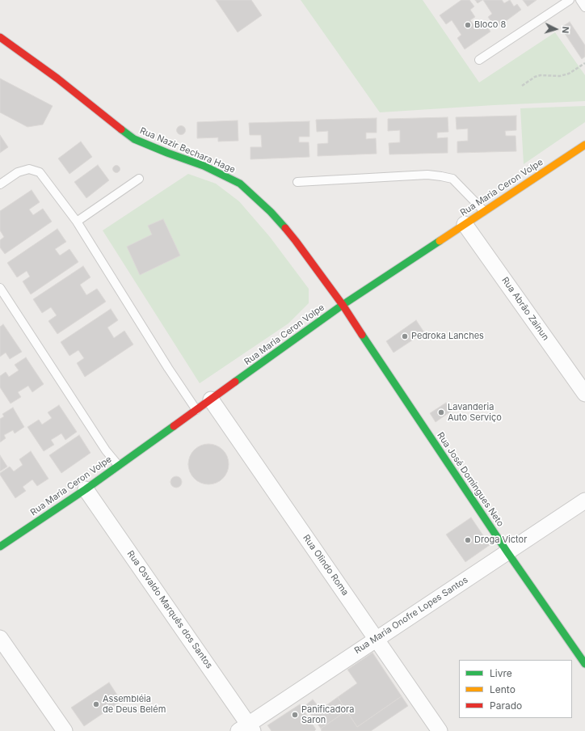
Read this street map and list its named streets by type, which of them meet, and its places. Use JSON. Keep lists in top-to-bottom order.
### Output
{
  "streets": {
    "street": [
      "Rua Nazir Bechara Hage",
      "Rua Maria Ceron Volpe",
      "Rua Abrão Zainun",
      "Rua José Domingues Neto",
      "Rua Olindo Roma",
      "Rua Osvaldo Marquês dos Santos",
      "Rua Maria Onofre Lopes Santos"
    ]
  },
  "crossings": [
    ["Rua Nazir Bechara Hage", "Rua Maria Ceron Volpe"],
    ["Rua Nazir Bechara Hage", "Rua José Domingues Neto"],
    ["Rua Maria Ceron Volpe", "Rua Abrão Zainun"],
    ["Rua Maria Ceron Volpe", "Rua José Domingues Neto"],
    ["Rua Maria Ceron Volpe", "Rua Olindo Roma"],
    ["Rua Maria Ceron Volpe", "Rua Osvaldo Marquês dos Santos"],
    ["Rua José Domingues Neto", "Rua Maria Onofre Lopes Santos"],
    ["Rua Olindo Roma", "Rua Maria Onofre Lopes Santos"],
    ["Rua Osvaldo Marquês dos Santos", "Rua Maria Onofre Lopes Santos"]
  ],
  "places": [
    "Bloco 8",
    "Pedroka Lanches",
    "Lavanderia Auto Serviço",
    "Droga Victor",
    "Assembléia de Deus Belém",
    "Panificadora Saron"
  ],
  "legend": ["Livre", "Lento", "Parado"],
  "north": "right"
}
